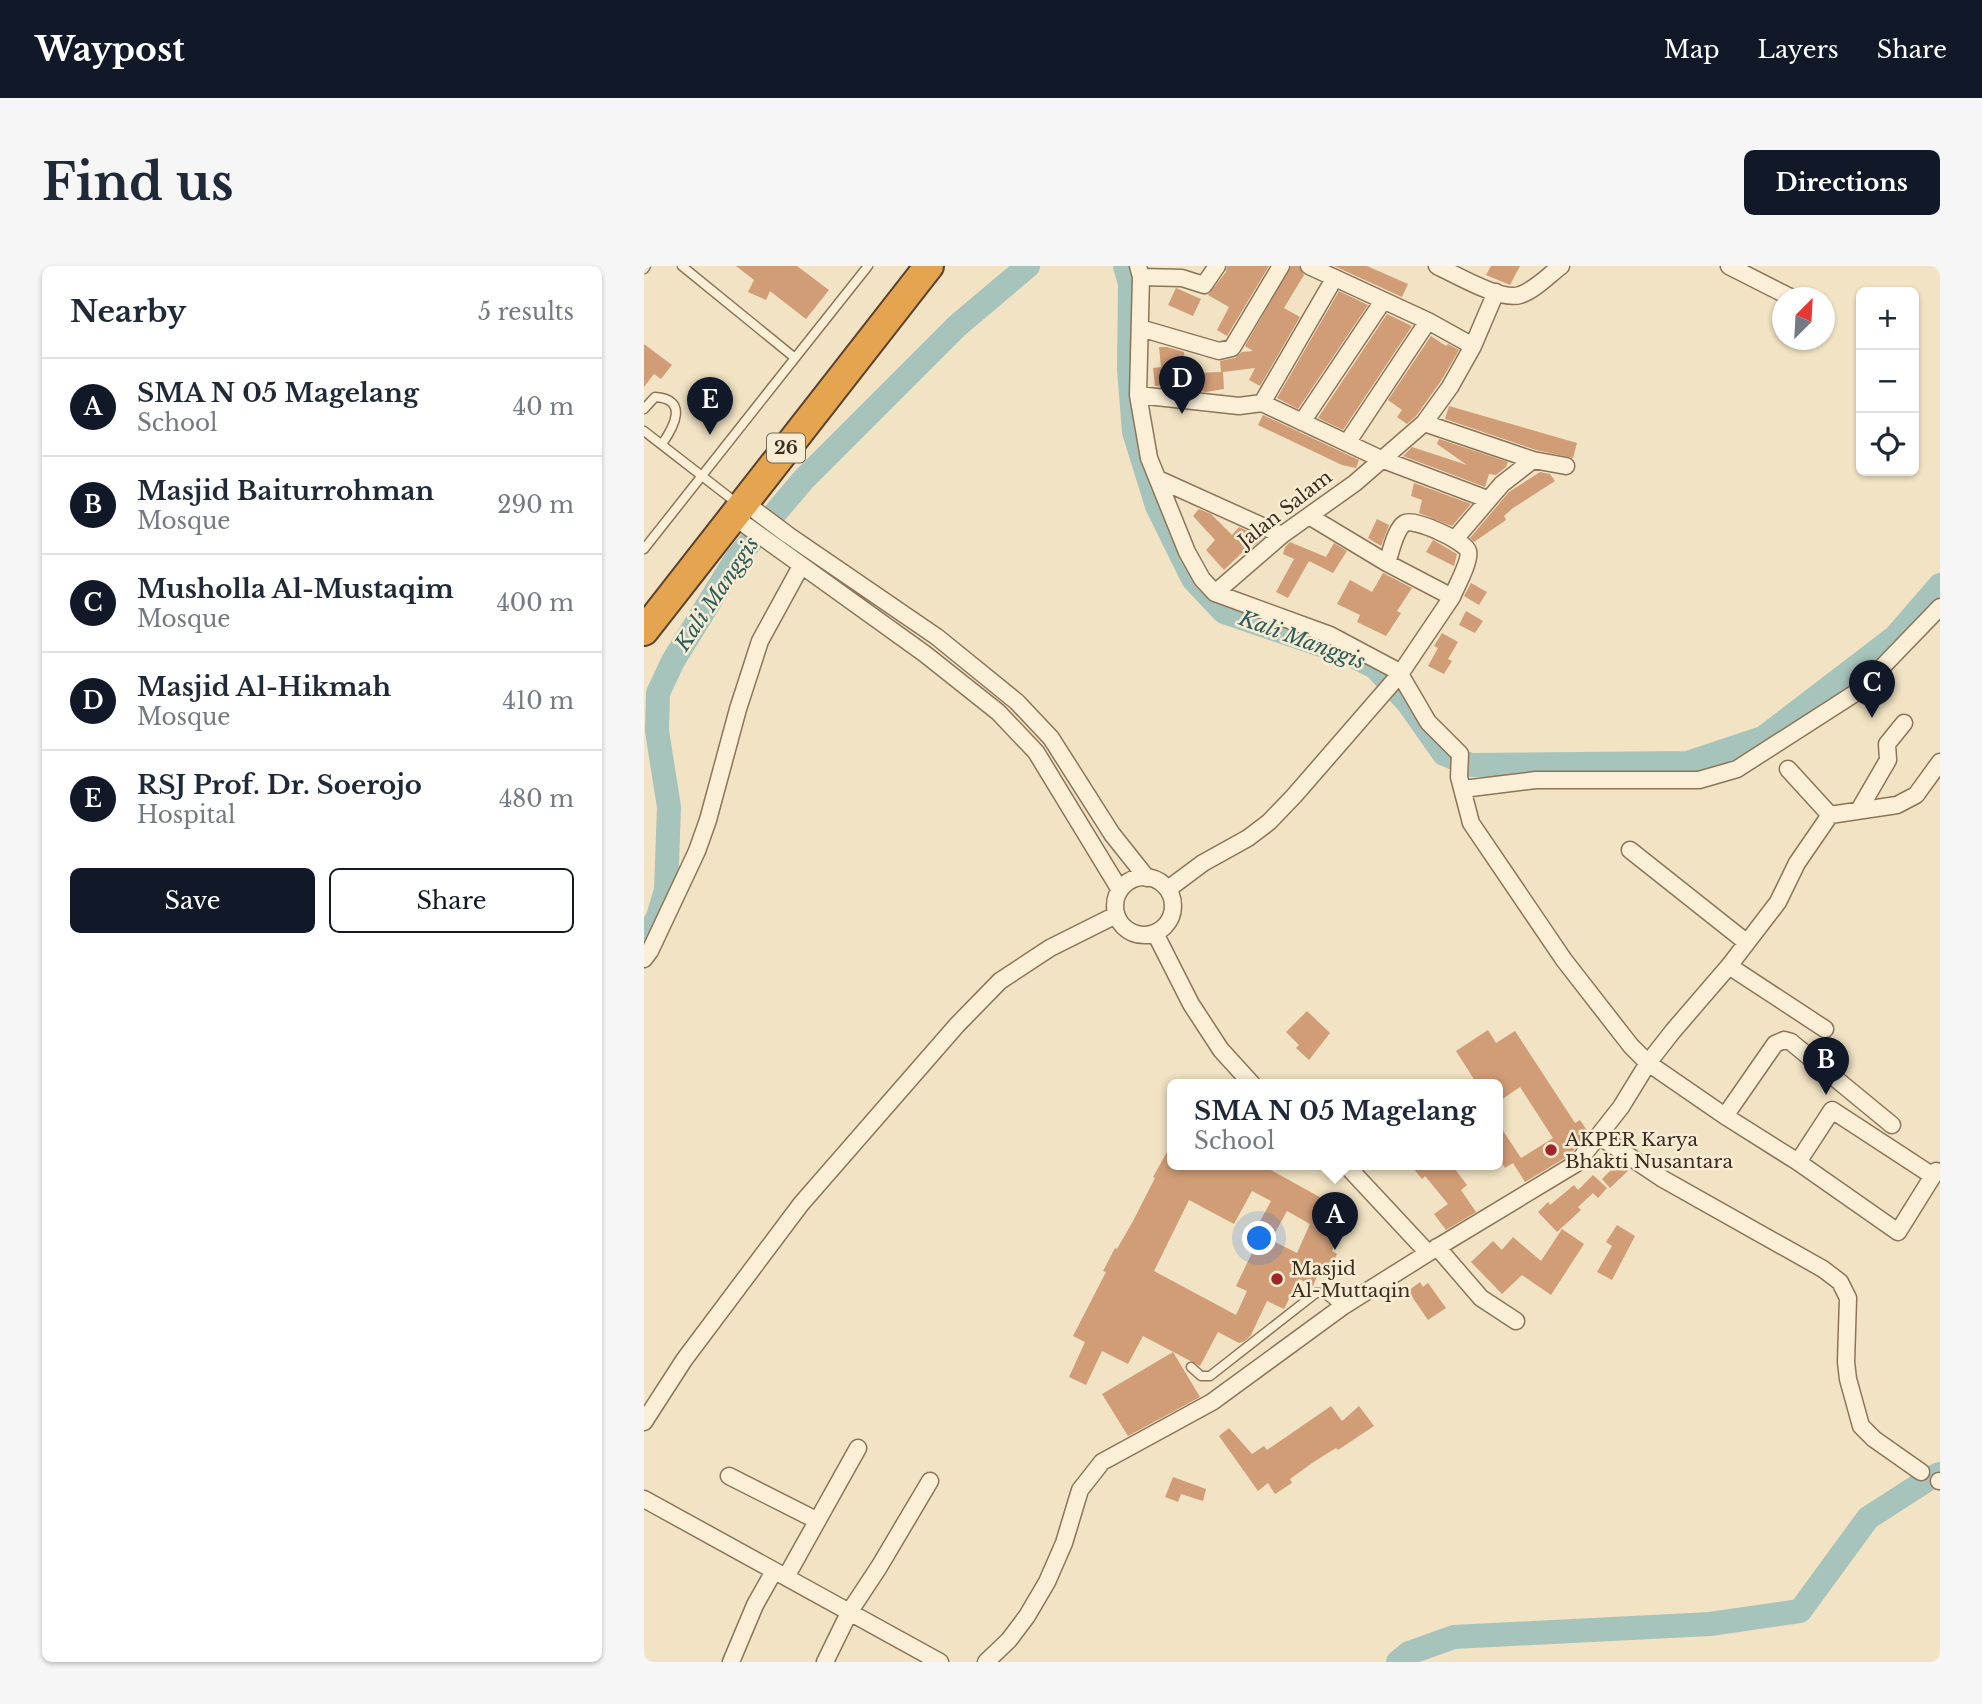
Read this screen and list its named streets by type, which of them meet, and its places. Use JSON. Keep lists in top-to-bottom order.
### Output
{
  "streets": {
    "highway": ["26"],
    "street": ["Jalan Salam"]
  },
  "water": ["Kali Manggis"],
  "places": ["AKPER Karya Bhakti Nusantara", "Masjid Al-Muttaqin"],
  "north": "top right",
  "page": {
    "header": "Waypost",
    "nav": ["Map", "Layers", "Share"],
    "buttons": [
      "Directions",
      ["Save", "Share"]
    ],
    "title": "Find us",
    "heading": ["Nearby", "5 results"],
    "map_buttons": ["+", "−"],
    "pins": [
      "D",
      "E",
      "C",
      "B",
      "A"
    ],
    "list": [
      {
        "mark": "A",
        "name": "SMA N 05 Magelang",
        "note": "School",
        "value": "40 m"
      },
      {
        "mark": "B",
        "name": "Masjid Baiturrohman",
        "note": "Mosque",
        "value": "290 m"
      },
      {
        "mark": "C",
        "name": "Musholla Al-Mustaqim",
        "note": "Mosque",
        "value": "400 m"
      },
      {
        "mark": "D",
        "name": "Masjid Al-Hikmah",
        "note": "Mosque",
        "value": "410 m"
      },
      {
        "mark": "E",
        "name": "RSJ Prof. Dr. Soerojo",
        "note": "Hospital",
        "value": "480 m"
      }
    ],
    "popup": ["SMA N 05 Magelang", "School"]
  }
}
